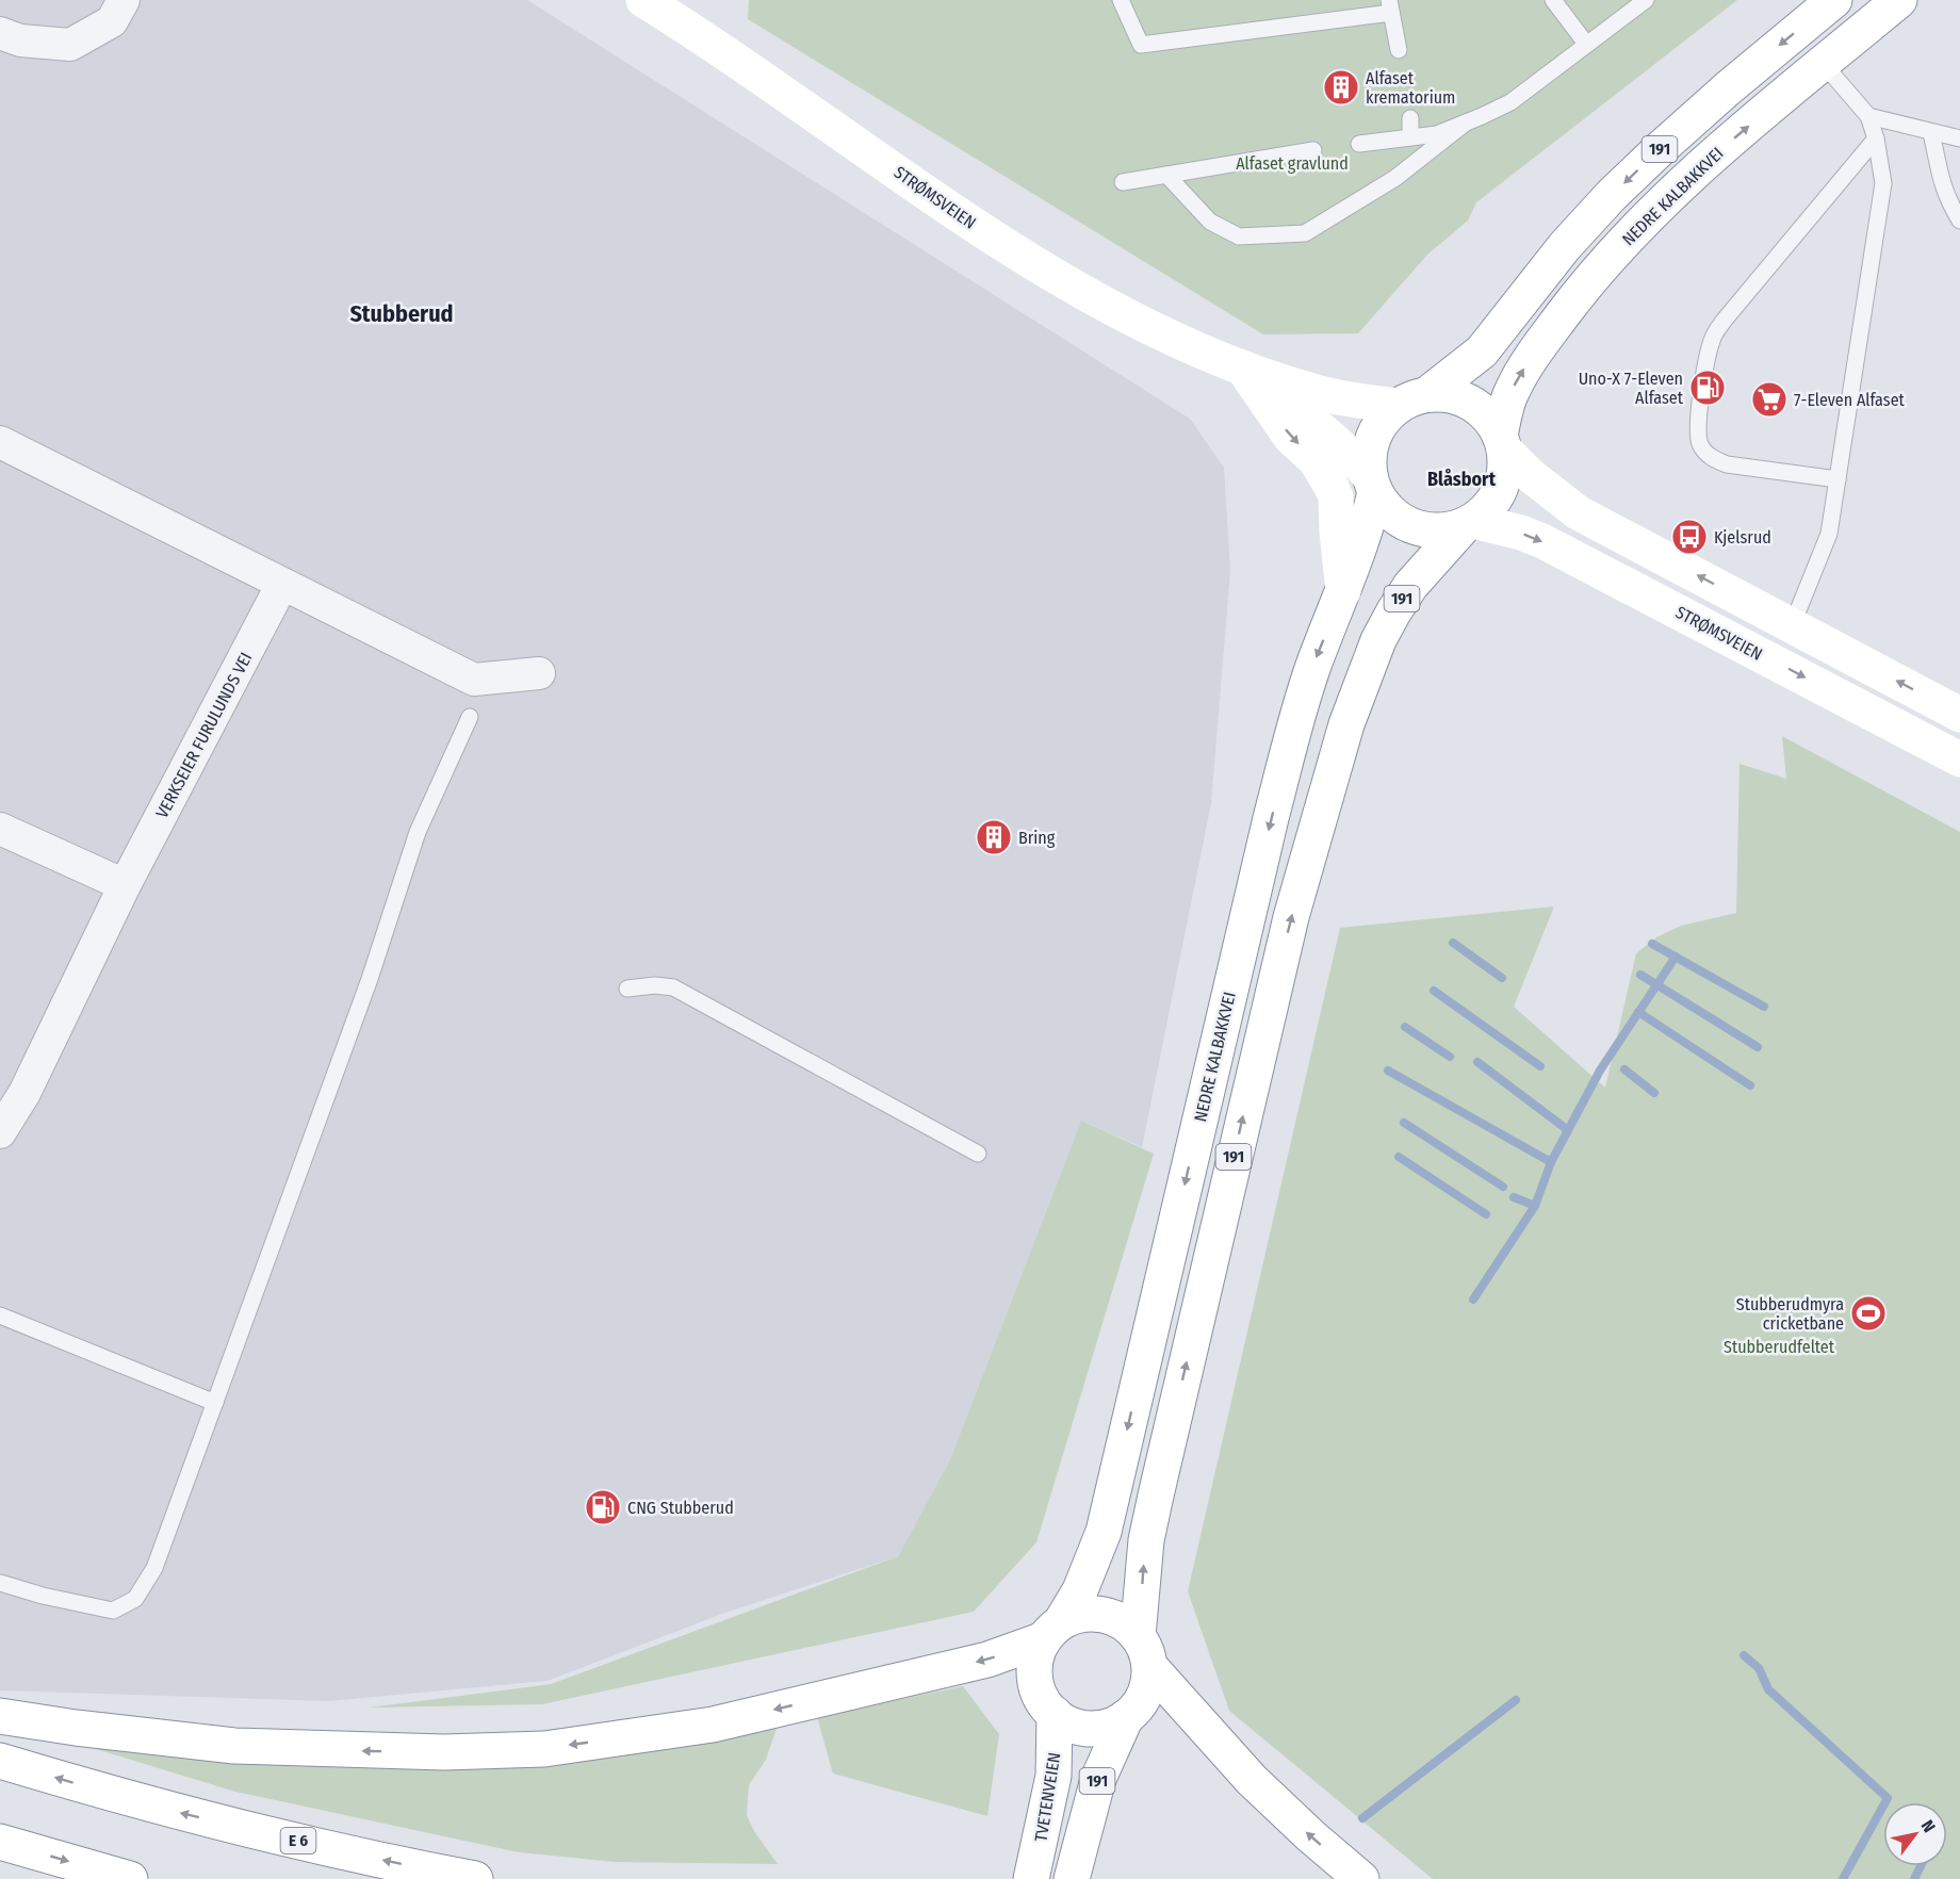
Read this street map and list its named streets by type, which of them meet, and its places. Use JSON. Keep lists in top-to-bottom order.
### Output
{
  "streets": {
    "main road": [
      "191",
      "NEDRE KALBAKKVEI",
      "STRØMSVEIEN",
      "TVETENVEIEN",
      "E 6"
    ],
    "street": ["VERKSEIER FURULUNDS VEI"]
  },
  "crossings": [
    ["191", "NEDRE KALBAKKVEI"],
    ["191", "STRØMSVEIEN"],
    ["191", "TVETENVEIEN"],
    ["NEDRE KALBAKKVEI", "STRØMSVEIEN"],
    ["NEDRE KALBAKKVEI", "TVETENVEIEN"]
  ],
  "districts": ["Stubberud", "Blåsbort"],
  "parks": ["Alfaset gravlund", "Stubberudfeltet"],
  "places": {
    "building": ["Alfaset krematorium", "Bring"],
    "fuel station": ["Uno-X 7-Eleven Alfaset", "CNG Stubberud"],
    "supermarket": ["7-Eleven Alfaset"],
    "bus stop": ["Kjelsrud"],
    "sports": ["Stubberudmyra cricketbane"]
  },
  "north": "top right"
}
